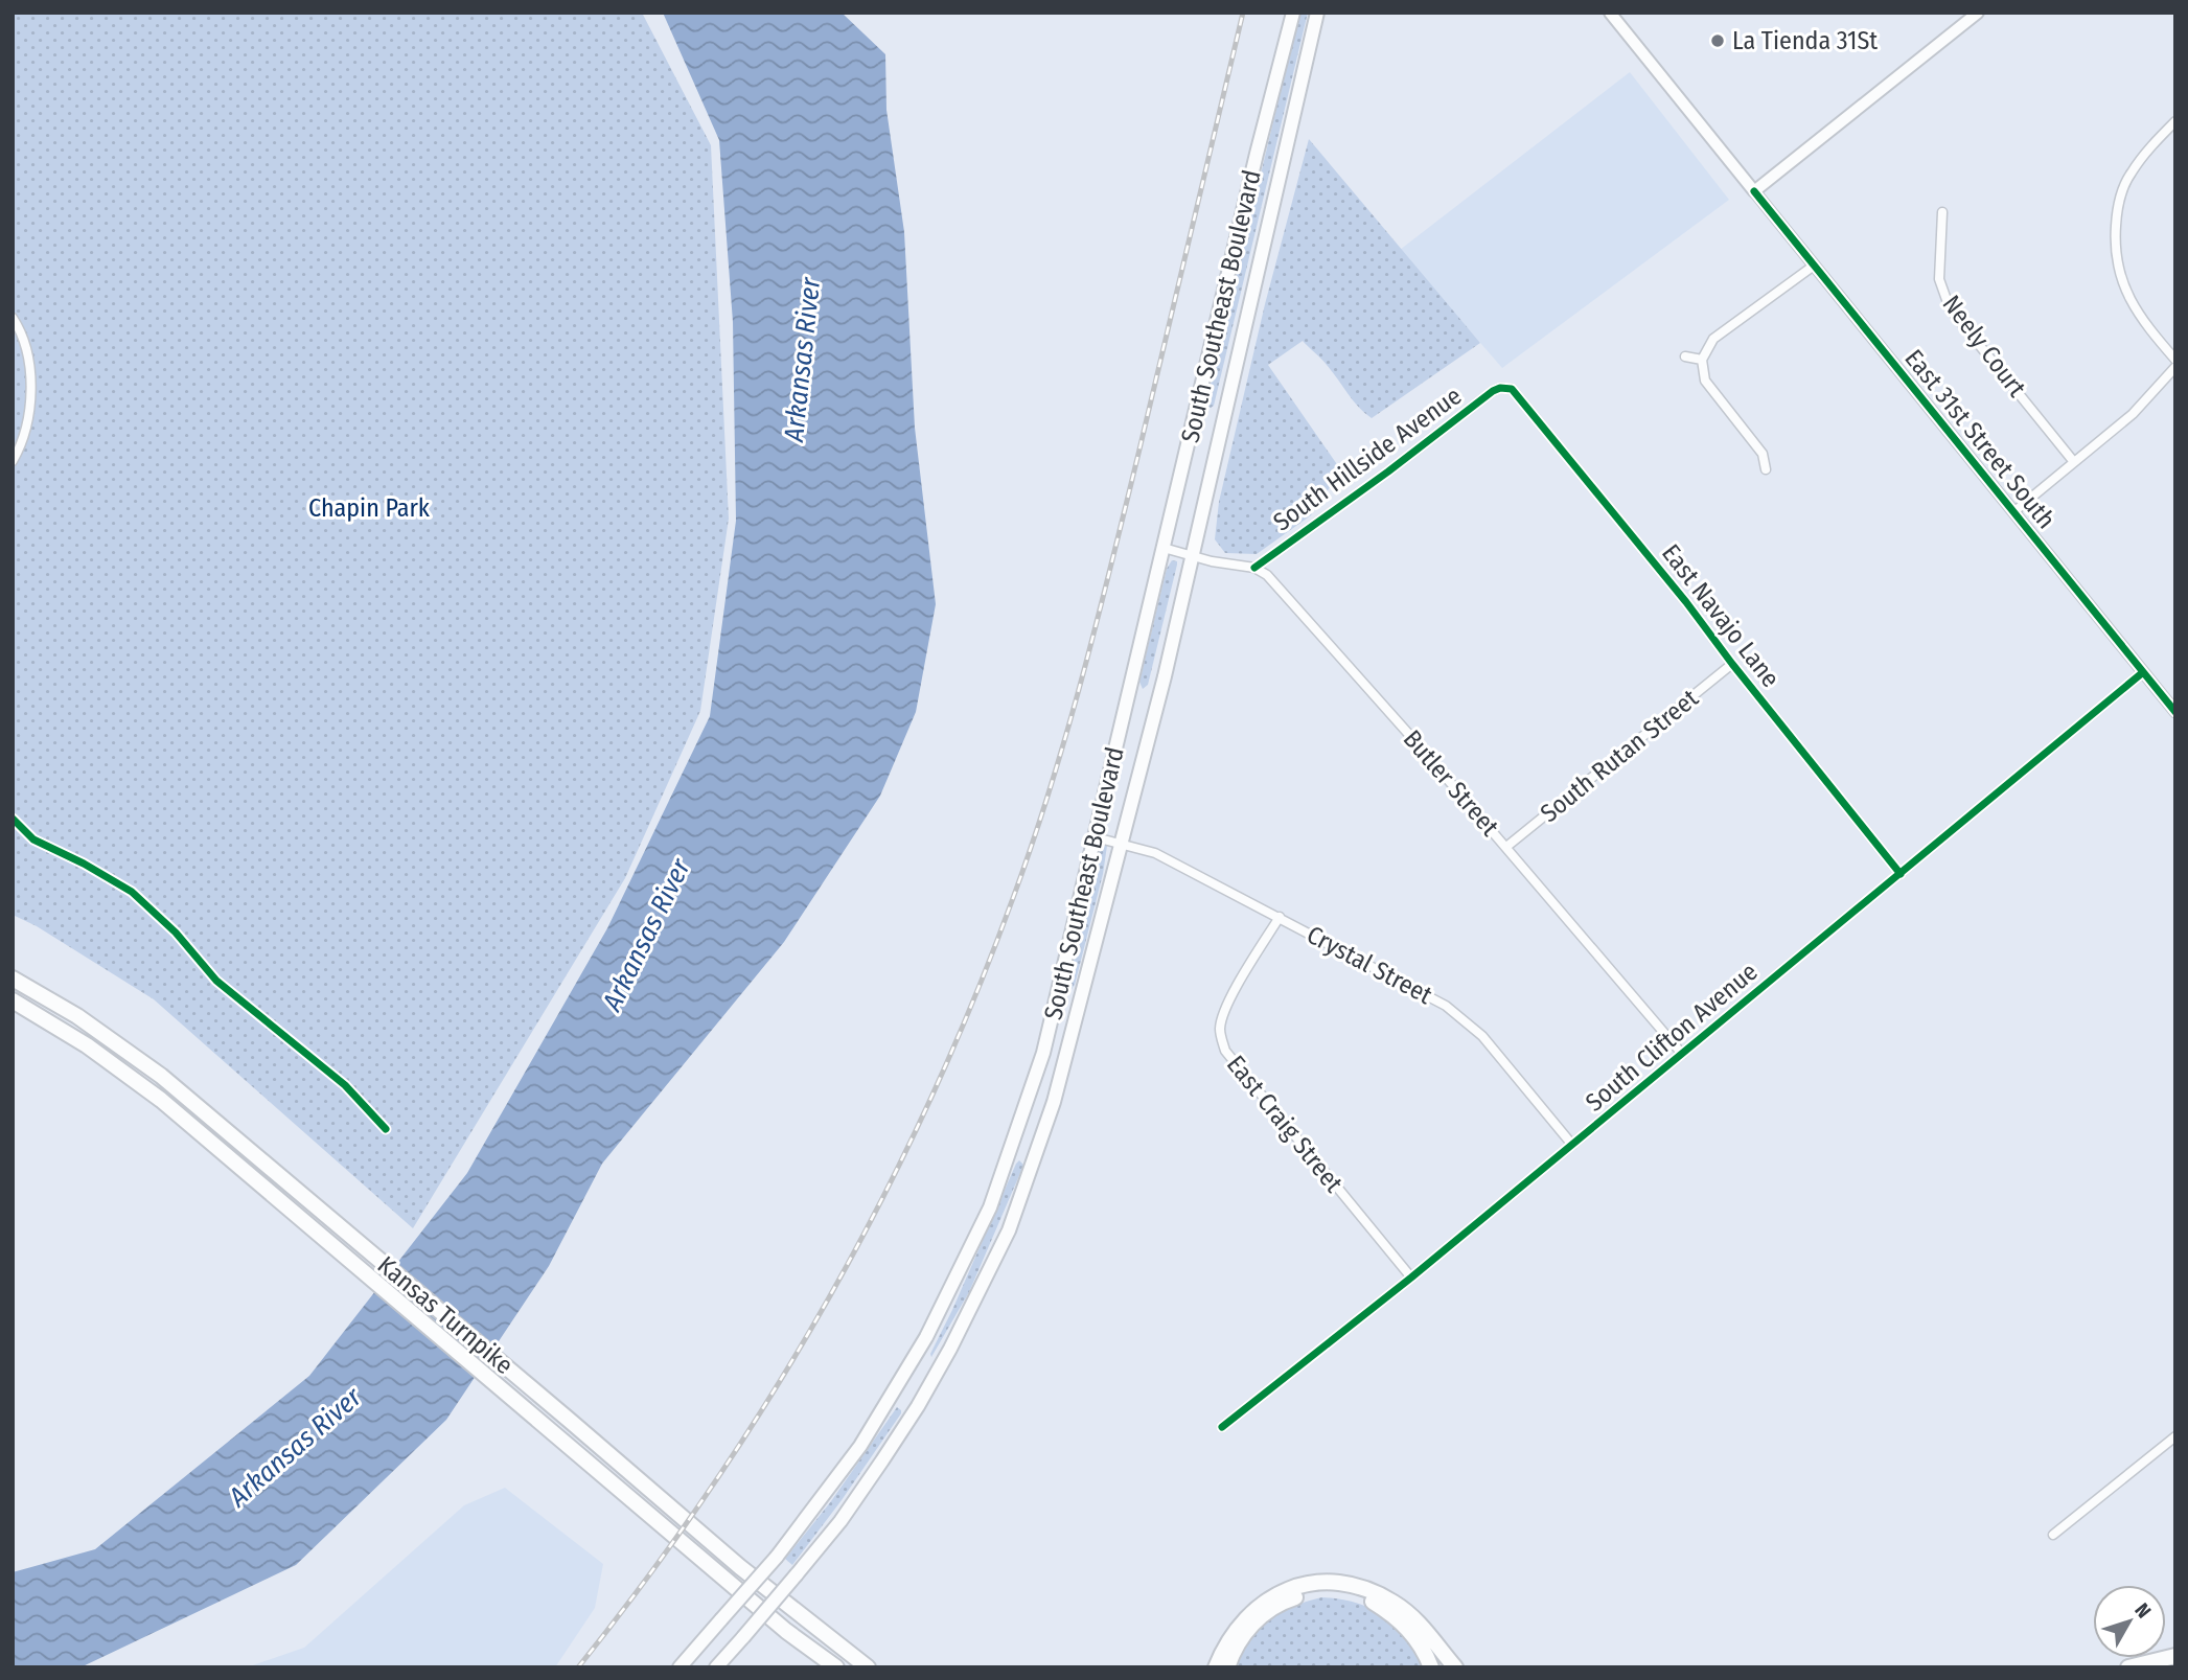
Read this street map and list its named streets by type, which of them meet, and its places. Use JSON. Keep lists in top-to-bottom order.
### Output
{
  "streets": {
    "highway": ["Kansas Turnpike"],
    "main road": ["South Southeast Boulevard", "East 31st Street South"],
    "street": [
      "Neely Court",
      "South Hillside Avenue",
      "East Navajo Lane",
      "South Rutan Street",
      "Butler Street",
      "Crystal Street",
      "South Clifton Avenue",
      "East Craig Street"
    ]
  },
  "crossings": [
    ["South Southeast Boulevard", "Crystal Street"],
    ["East 31st Street South", "South Clifton Avenue"],
    ["South Hillside Avenue", "East Navajo Lane"],
    ["South Hillside Avenue", "Butler Street"],
    ["East Navajo Lane", "South Rutan Street"],
    ["East Navajo Lane", "South Clifton Avenue"],
    ["South Rutan Street", "Butler Street"],
    ["Butler Street", "South Clifton Avenue"],
    ["Crystal Street", "South Clifton Avenue"],
    ["Crystal Street", "East Craig Street"],
    ["South Clifton Avenue", "East Craig Street"]
  ],
  "water": ["Arkansas River"],
  "parks": ["Chapin Park"],
  "places": ["La Tienda 31St"],
  "north": "top right"
}
